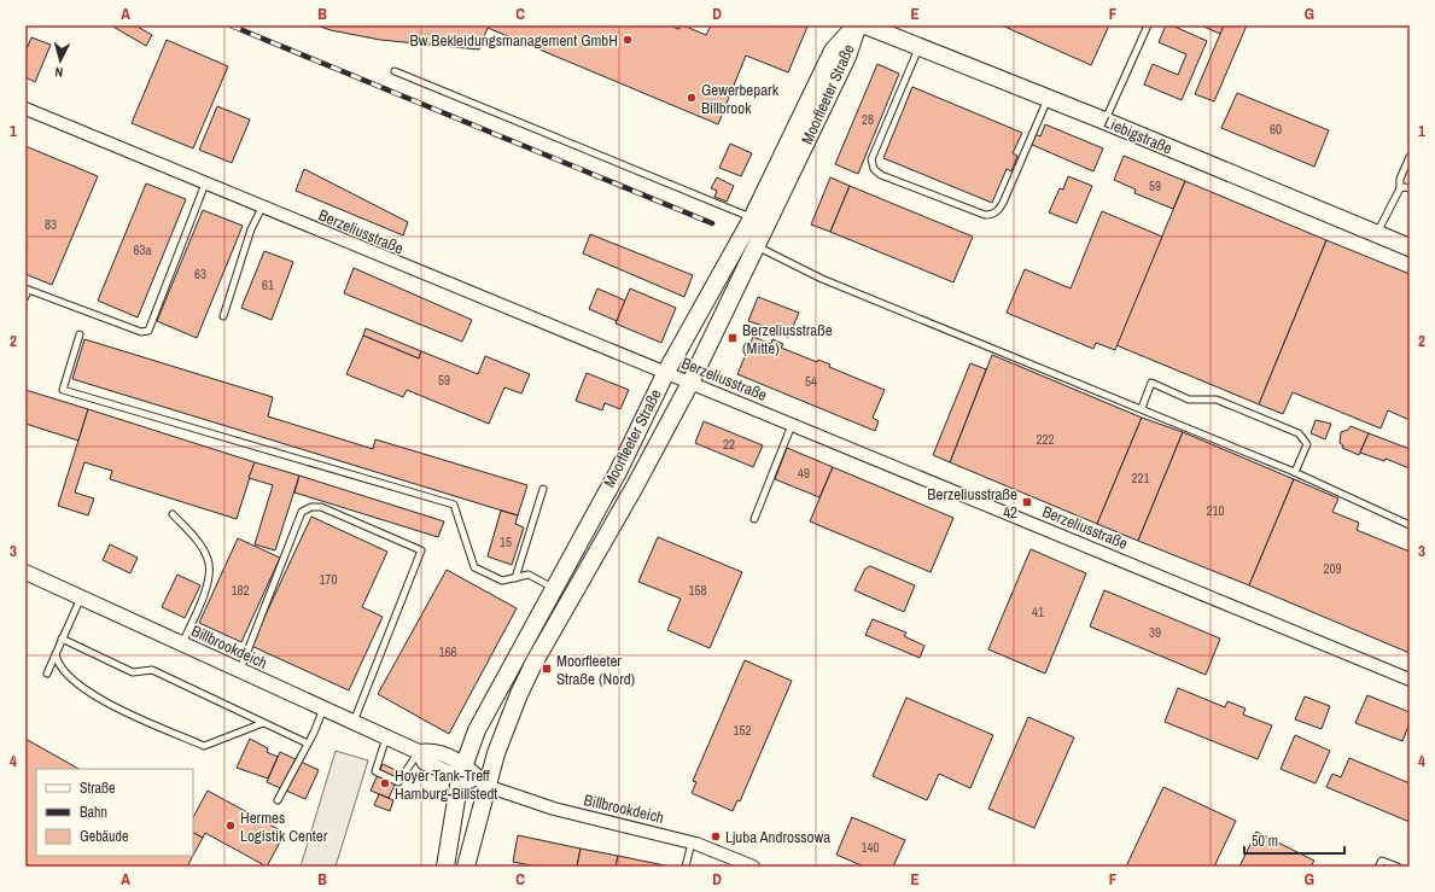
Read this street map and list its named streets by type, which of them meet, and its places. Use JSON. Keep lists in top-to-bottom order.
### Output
{
  "streets": {
    "main road": ["Moorfleeter Straße", "Liebigstraße"],
    "street": ["Berzeliusstraße", "Billbrookdeich"]
  },
  "crossings": [
    ["Moorfleeter Straße", "Berzeliusstraße"],
    ["Moorfleeter Straße", "Billbrookdeich"]
  ],
  "places": {
    "other": [
      "Bw Bekleidungsmanagement GmbH",
      "Gewerbepark Billbrook",
      "Hoyer Tank-Treff Hamburg-Billstedt",
      "Hermes Logistik Center",
      "Ljuba Androssowa"
    ],
    "transit": ["Berzeliusstraße (Mitte)", "Berzeliusstraße 42", "Moorfleeter Straße (Nord)"]
  },
  "house_numbers": [
    "28",
    "60",
    "59",
    "83",
    "63a",
    "63",
    "61",
    "59",
    "54",
    "222",
    "22",
    "49",
    "221",
    "210",
    "15",
    "209",
    "170",
    "182",
    "158",
    "41",
    "39",
    "166",
    "152",
    "140"
  ],
  "legend": ["Straße", "Bahn", "Gebäude"],
  "scale_bar": "50 m",
  "north": "bottom",
  "grid": {
    "columns": [
      "A",
      "B",
      "C",
      "D",
      "E",
      "F",
      "G"
    ],
    "rows": [
      "1",
      "2",
      "3",
      "4"
    ]
  }
}
